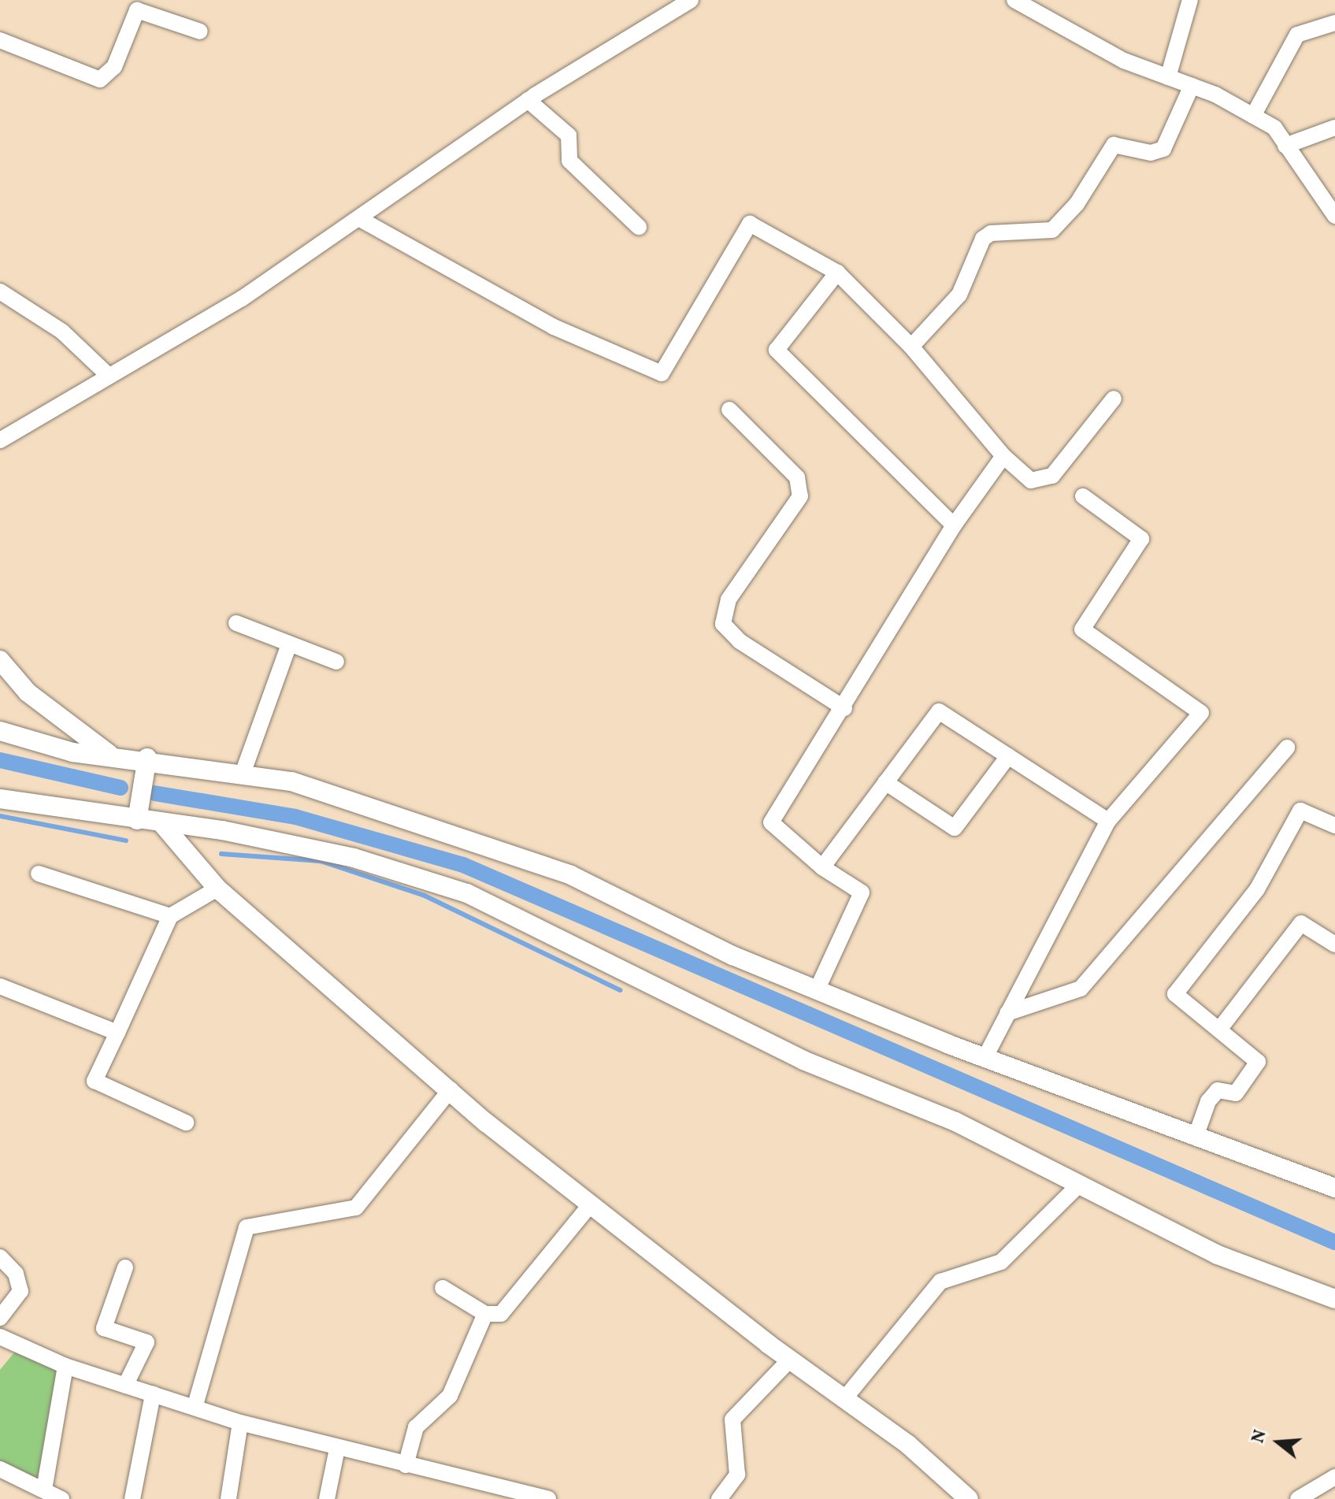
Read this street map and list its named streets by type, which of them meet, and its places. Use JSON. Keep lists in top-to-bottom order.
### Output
{
  "north": "left"
}
